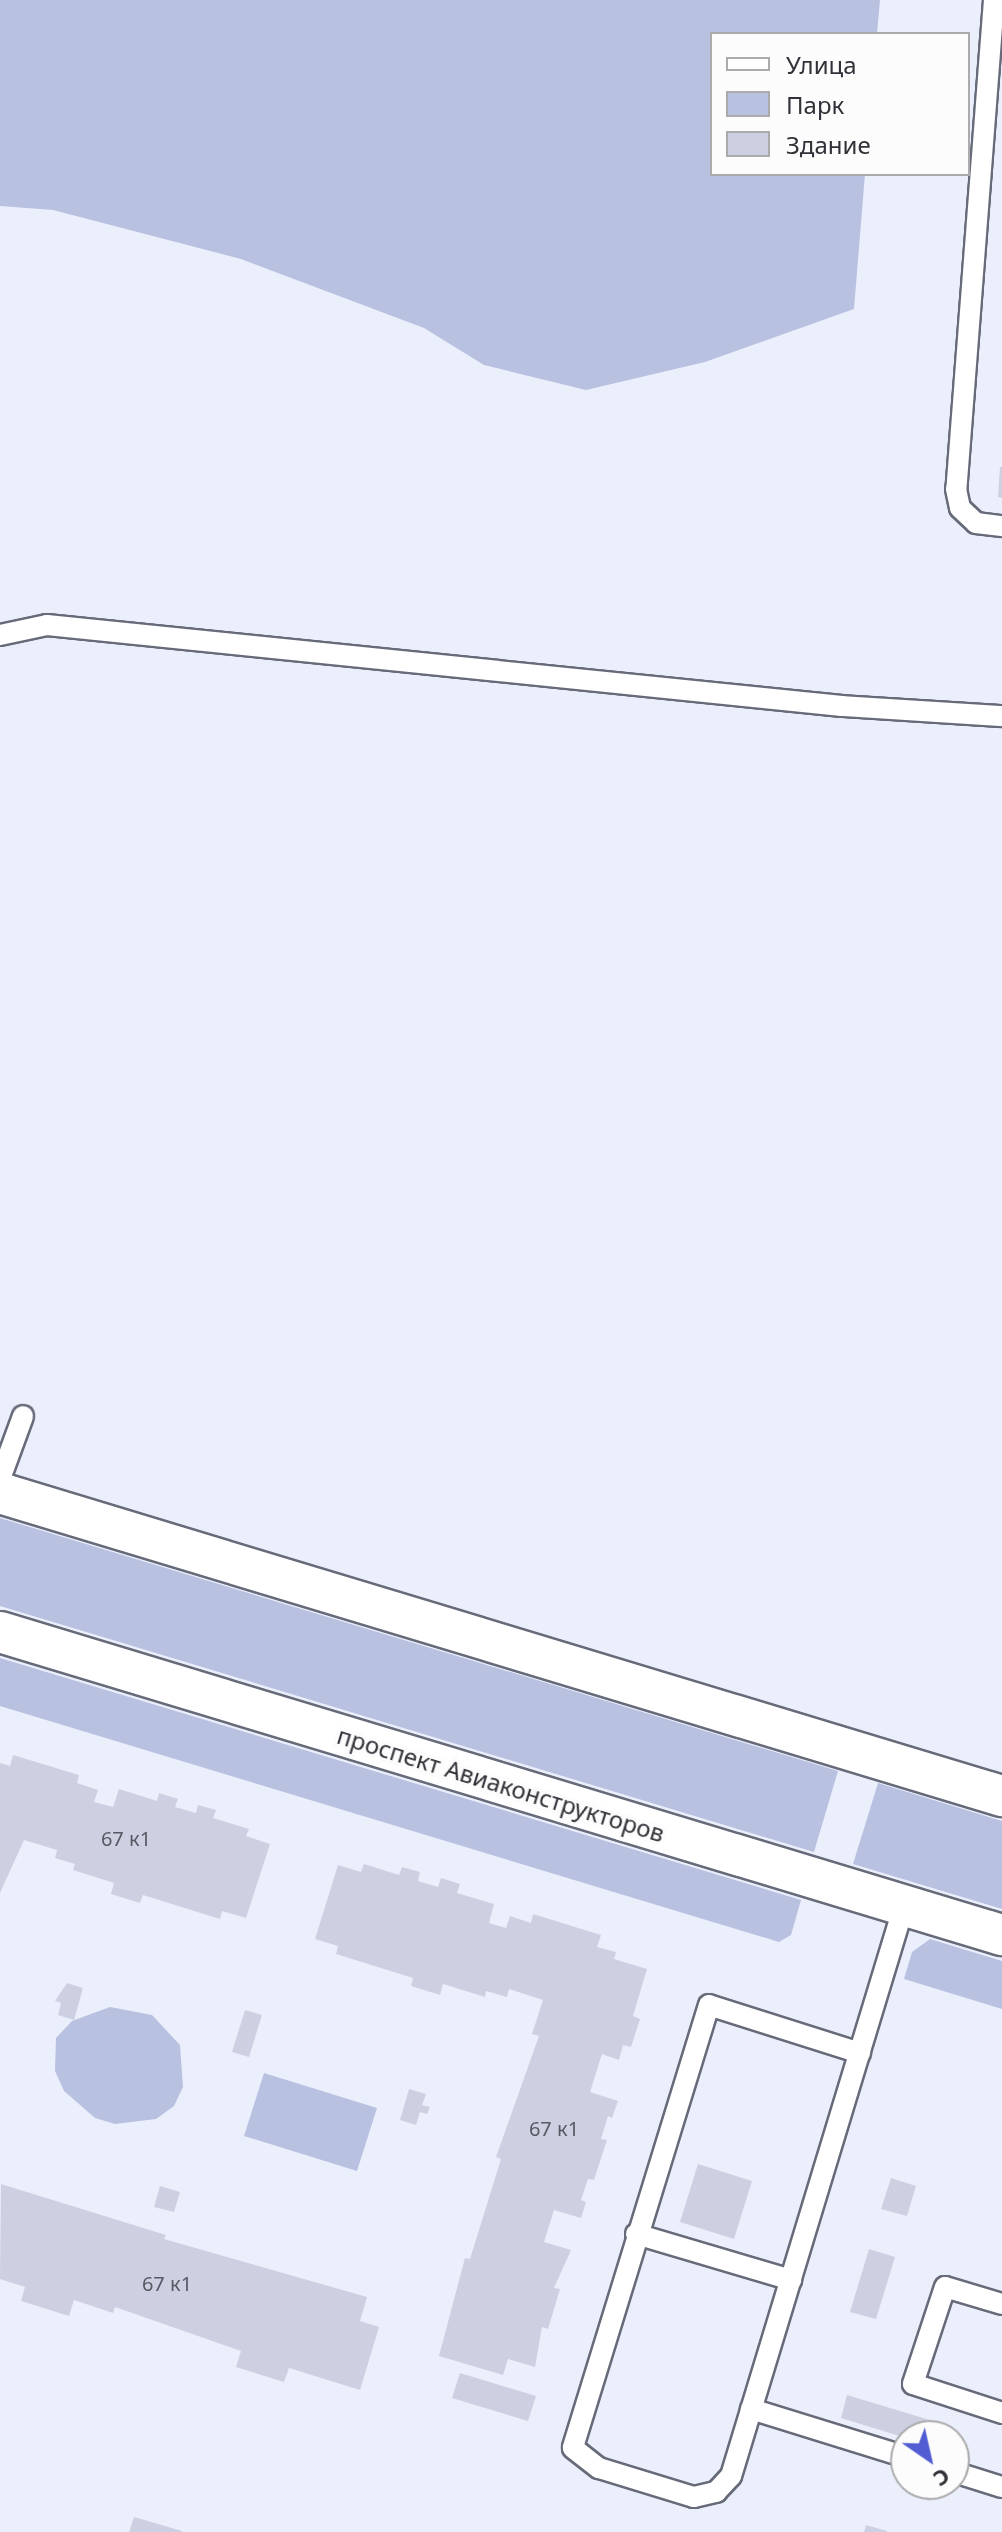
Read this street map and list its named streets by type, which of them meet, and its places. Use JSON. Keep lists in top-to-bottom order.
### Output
{
  "streets": {
    "street": ["проспект Авиаконструкторов"]
  },
  "house_numbers": ["67 к1", "67 к1", "67 к1"],
  "legend": ["Улица", "Парк", "Здание"],
  "north": "bottom right"
}
